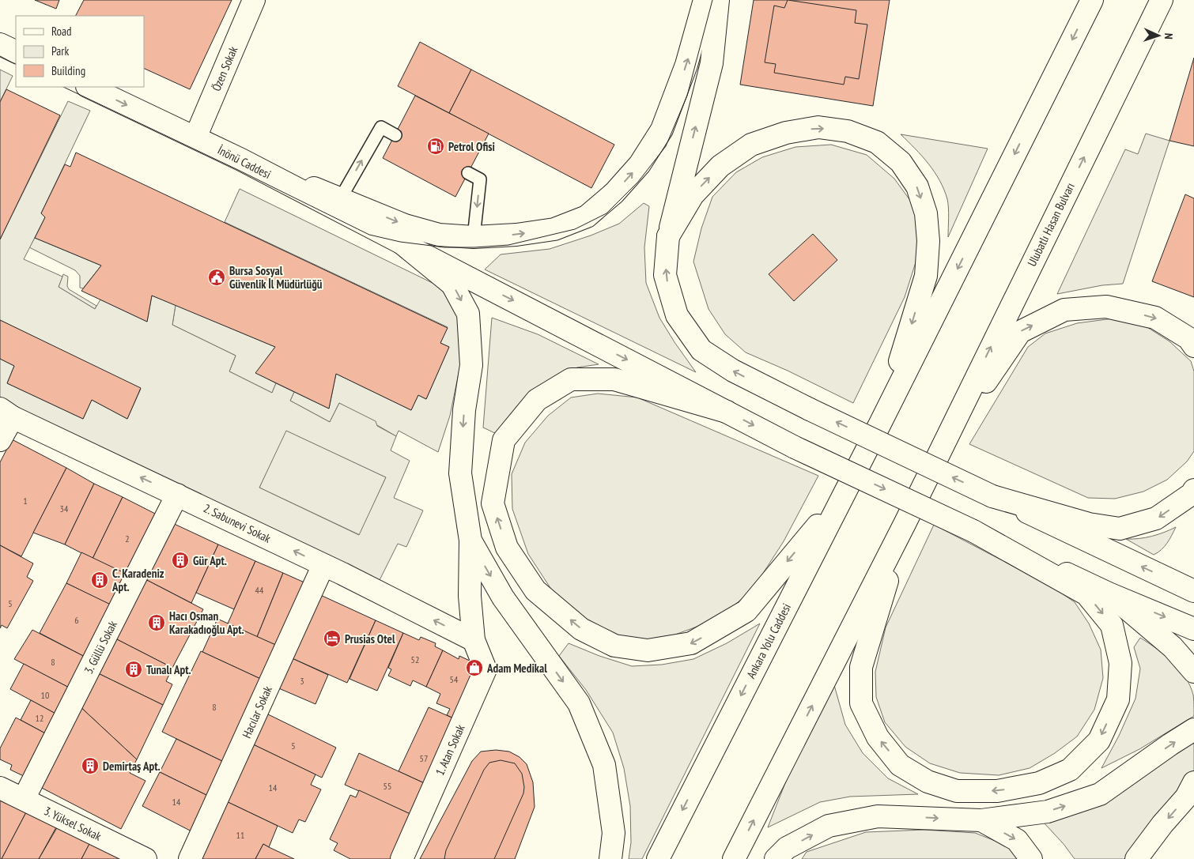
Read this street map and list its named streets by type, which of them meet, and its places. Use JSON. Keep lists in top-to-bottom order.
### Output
{
  "streets": {
    "main road": [
      "Özen Sokak",
      "İnönü Caddesi",
      "Ulubatlı Hasan Bulvarı",
      "2. Sabunevi Sokak",
      "Ankara Yolu Caddesi",
      "3. Güllü Sokak",
      "Hacılar Sokak",
      "1. Atan Sokak",
      "3. Yüksel Sokak"
    ]
  },
  "crossings": [
    ["Özen Sokak", "İnönü Caddesi"],
    ["2. Sabunevi Sokak", "3. Güllü Sokak"],
    ["2. Sabunevi Sokak", "Hacılar Sokak"],
    ["2. Sabunevi Sokak", "1. Atan Sokak"],
    ["3. Güllü Sokak", "3. Yüksel Sokak"]
  ],
  "one_way": ["2. Sabunevi Sokak"],
  "places": {
    "fuel station": ["Petrol Ofisi"],
    "public building": ["Bursa Sosyal Güvenlik İl Müdürlüğü"],
    "building": [
      "Gür Apt.",
      "C. Karadeniz Apt.",
      "Hacı Osman Karakadıoğlu Apt.",
      "Tunalı Apt.",
      "Demirtaş Apt."
    ],
    "hotel": ["Prusias Otel"],
    "shop": ["Adam Medikal"]
  },
  "house_numbers": [
    "1",
    "34",
    "2",
    "44",
    "5",
    "6",
    "52",
    "8",
    "54",
    "3",
    "10",
    "8",
    "12",
    "5",
    "57",
    "55",
    "14",
    "14",
    "11"
  ],
  "legend": ["Road", "Park", "Building"],
  "north": "right"
}
